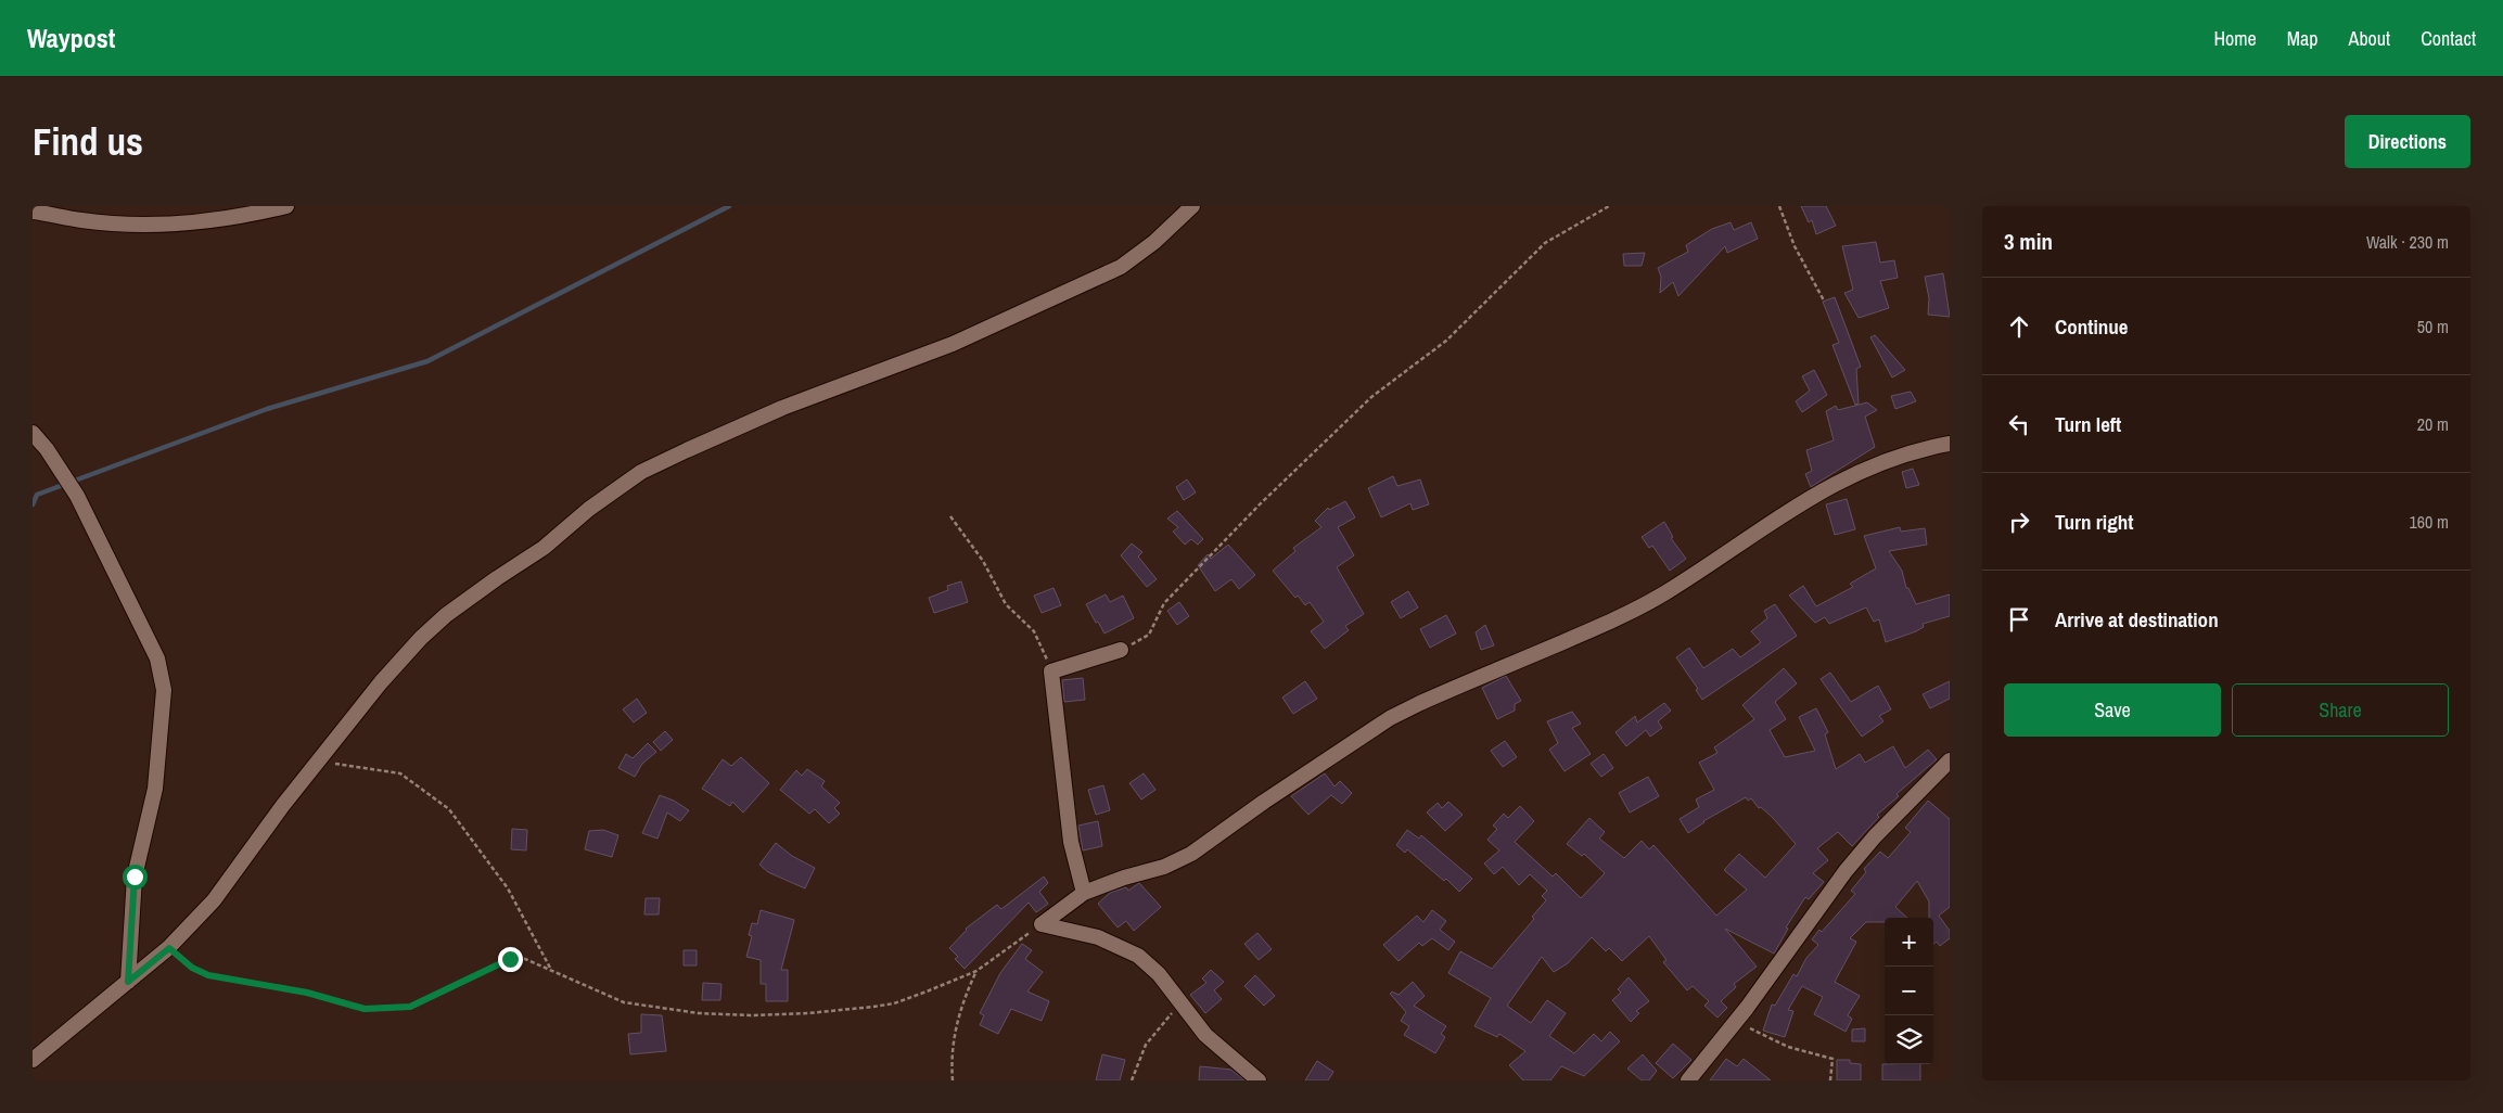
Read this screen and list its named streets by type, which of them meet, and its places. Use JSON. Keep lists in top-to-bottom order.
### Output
{
  "page": {
    "header": "Waypost",
    "nav": [
      "Home",
      "Map",
      "About",
      "Contact"
    ],
    "buttons": [
      "Directions",
      ["Save", "Share"]
    ],
    "title": "Find us",
    "heading": ["3 min", "Walk · 230 m"],
    "list": [
      ["Continue", "50 m"],
      ["Turn left", "20 m"],
      ["Turn right", "160 m"],
      "Arrive at destination"
    ],
    "map_buttons": ["+", "−"]
  }
}
